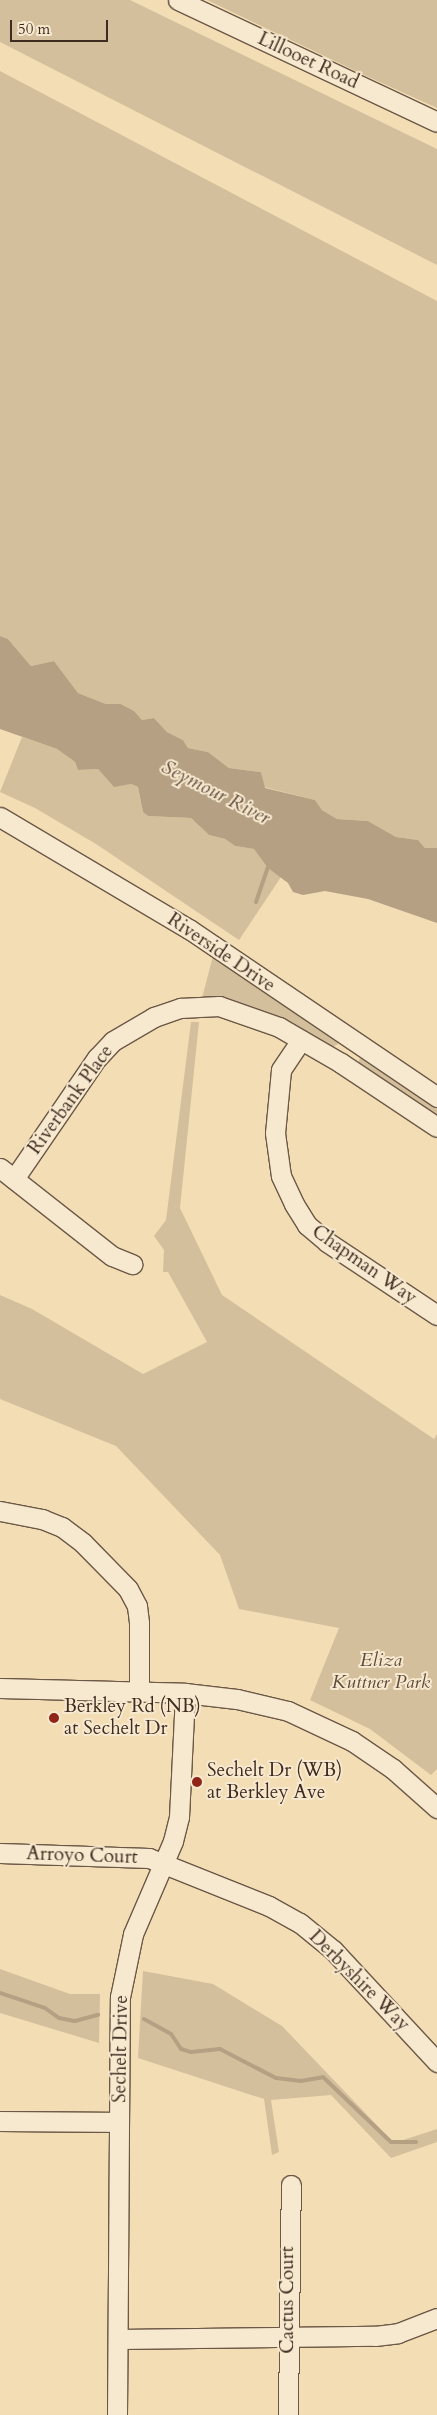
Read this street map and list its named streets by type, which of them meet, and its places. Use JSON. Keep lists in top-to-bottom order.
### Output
{
  "streets": {
    "street": [
      "Lillooet Road",
      "Riverside Drive",
      "Riverbank Place",
      "Chapman Way",
      "Arroyo Court",
      "Derbyshire Way",
      "Sechelt Drive",
      "Cactus Court"
    ]
  },
  "crossings": [
    ["Riverbank Place", "Chapman Way"],
    ["Arroyo Court", "Derbyshire Way"],
    ["Arroyo Court", "Sechelt Drive"],
    ["Derbyshire Way", "Sechelt Drive"]
  ],
  "water": ["Seymour River"],
  "parks": ["Eliza Kuttner Park"],
  "places": ["Berkley Rd (NB) at Sechelt Dr", "Sechelt Dr (WB) at Berkley Ave"],
  "scale_bar": "50 m"
}
